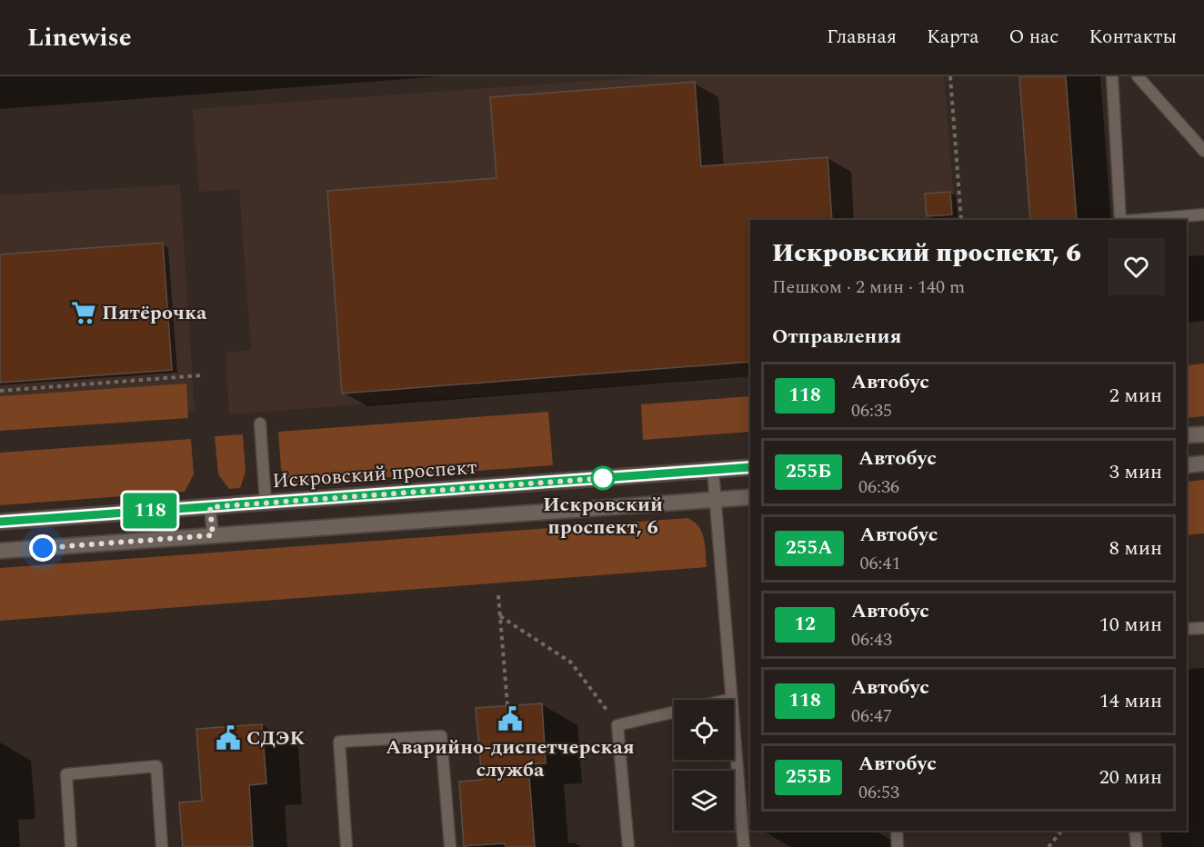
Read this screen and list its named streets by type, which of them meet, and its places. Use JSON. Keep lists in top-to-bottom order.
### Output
{
  "streets": {
    "street": ["Искровский проспект"]
  },
  "places": {
    "supermarket": ["Пятёрочка"],
    "other": ["Искровский проспект, 6"],
    "public building": ["Аварийно-диспетчерская служба", "СДЭК"]
  },
  "lines": ["bus line 118"],
  "page": {
    "header": "Linewise",
    "nav": [
      "Главная",
      "Карта",
      "О нас",
      "Контакты"
    ],
    "on_map": "118",
    "heading": [
      ["Искровский проспект, 6", "Пешком · 2 мин · 140 m"],
      "Отправления"
    ],
    "list": [
      {
        "mark": "118",
        "name": "Автобус",
        "note": "06:35",
        "value": "2 мин"
      },
      {
        "mark": "255Б",
        "name": "Автобус",
        "note": "06:36",
        "value": "3 мин"
      },
      {
        "mark": "255А",
        "name": "Автобус",
        "note": "06:41",
        "value": "8 мин"
      },
      {
        "mark": "12",
        "name": "Автобус",
        "note": "06:43",
        "value": "10 мин"
      },
      {
        "mark": "118",
        "name": "Автобус",
        "note": "06:47",
        "value": "14 мин"
      },
      {
        "mark": "255Б",
        "name": "Автобус",
        "note": "06:53",
        "value": "20 мин"
      }
    ]
  }
}
